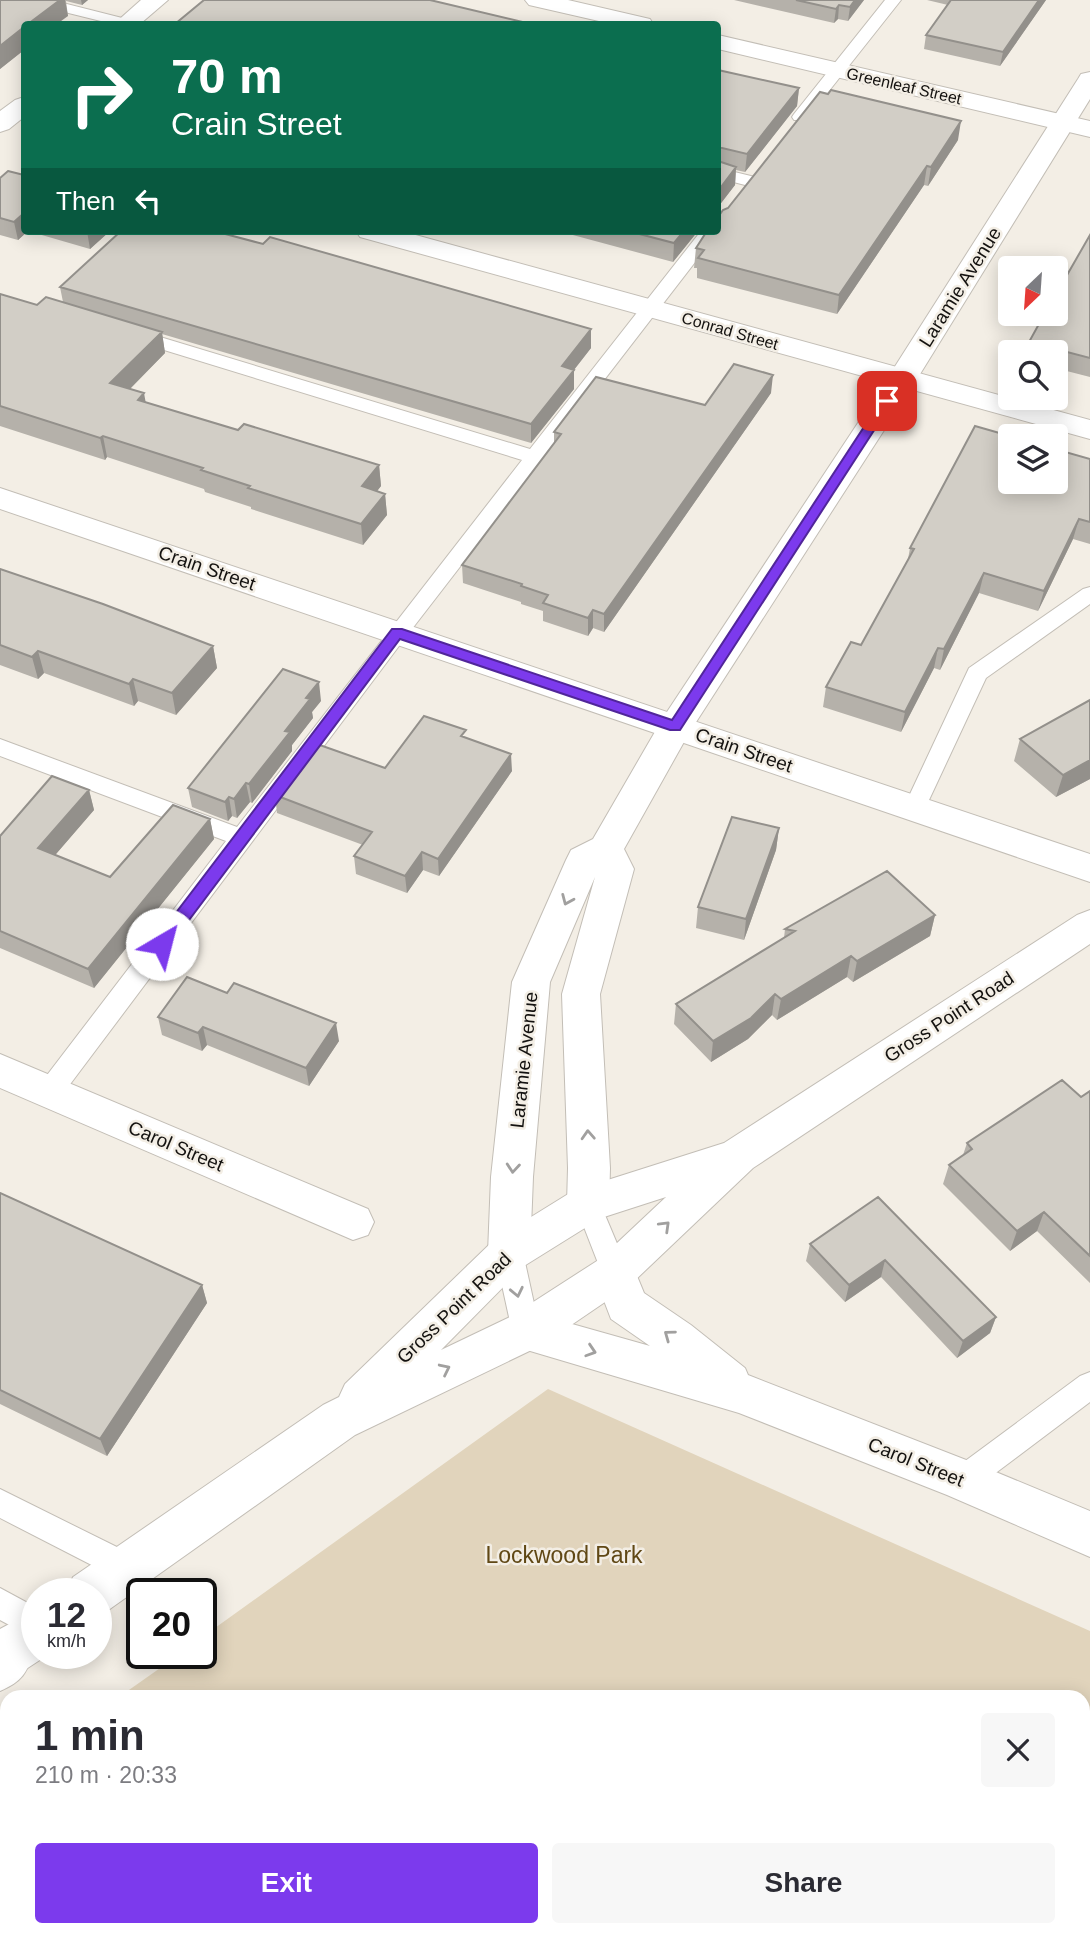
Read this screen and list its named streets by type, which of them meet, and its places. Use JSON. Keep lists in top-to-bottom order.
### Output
{
  "streets": {
    "street": [
      "Greenleaf Street",
      "Laramie Avenue",
      "Conrad Street",
      "Crain Street",
      "Gross Point Road",
      "Carol Street"
    ]
  },
  "crossings": [
    ["Greenleaf Street", "Laramie Avenue"],
    ["Laramie Avenue", "Conrad Street"],
    ["Laramie Avenue", "Crain Street"],
    ["Laramie Avenue", "Gross Point Road"],
    ["Gross Point Road", "Carol Street"]
  ],
  "parks": ["Lockwood Park"],
  "north": "bottom left",
  "page": {
    "turn": ["70 m", "Crain Street"],
    "then": "Then",
    "speed": "12 km/h",
    "limit": "20",
    "heading": ["1 min", "210 m · 20:33"],
    "buttons": ["Exit", "Share"]
  }
}
